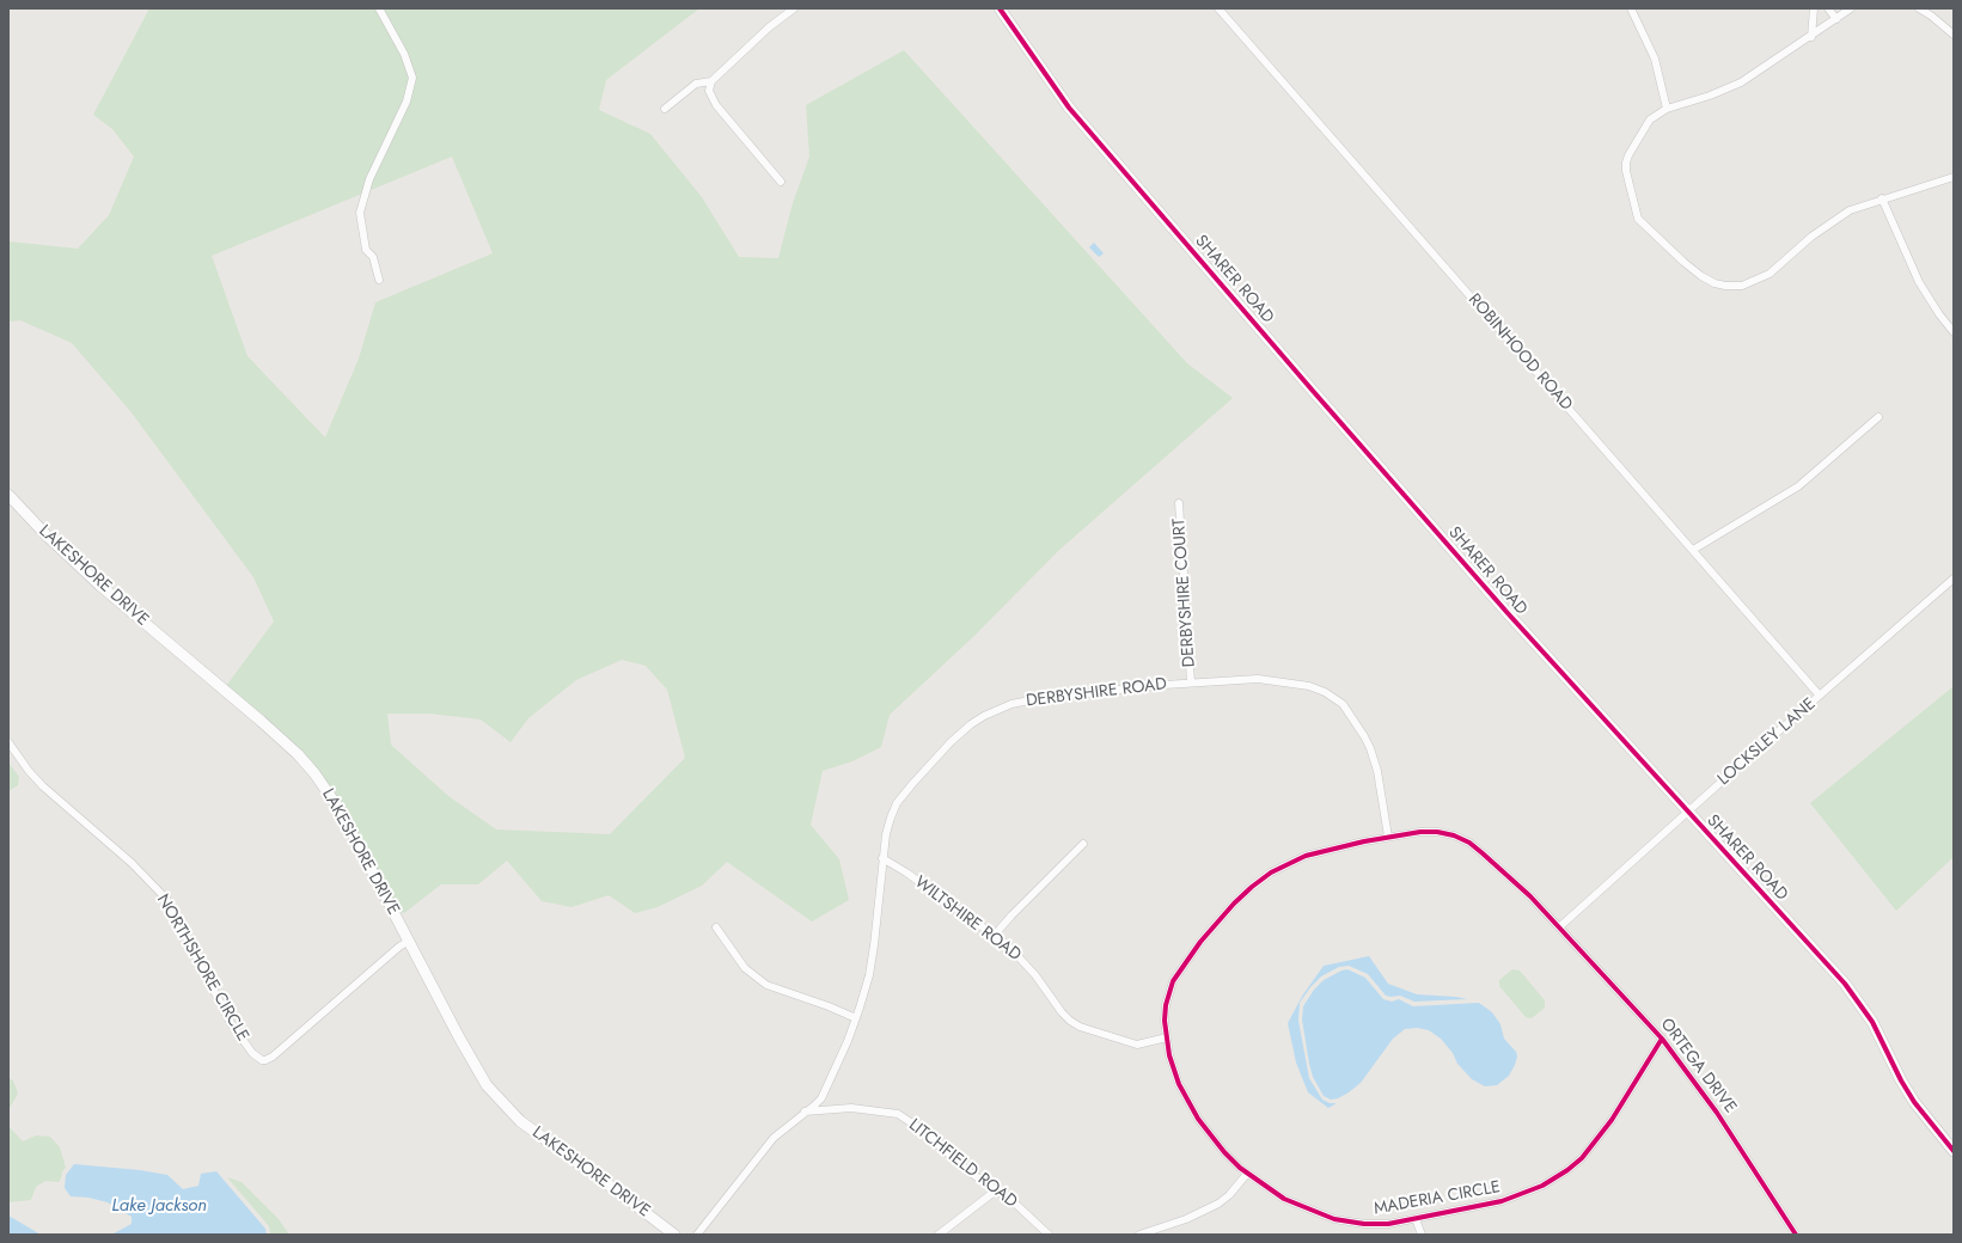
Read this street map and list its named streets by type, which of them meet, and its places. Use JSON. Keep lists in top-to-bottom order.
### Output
{
  "streets": {
    "street": [
      "SHARER ROAD",
      "ROBINHOOD ROAD",
      "LAKESHORE DRIVE",
      "DERBYSHIRE COURT",
      "DERBYSHIRE ROAD",
      "LOCKSLEY LANE",
      "WILTSHIRE ROAD",
      "NORTHSHORE CIRCLE",
      "ORTEGA DRIVE",
      "LITCHFIELD ROAD",
      "MADERIA CIRCLE"
    ]
  },
  "crossings": [
    ["SHARER ROAD", "LOCKSLEY LANE"],
    ["ROBINHOOD ROAD", "LOCKSLEY LANE"],
    ["LAKESHORE DRIVE", "NORTHSHORE CIRCLE"],
    ["DERBYSHIRE COURT", "DERBYSHIRE ROAD"],
    ["DERBYSHIRE ROAD", "WILTSHIRE ROAD"],
    ["DERBYSHIRE ROAD", "LITCHFIELD ROAD"],
    ["DERBYSHIRE ROAD", "MADERIA CIRCLE"],
    ["LOCKSLEY LANE", "ORTEGA DRIVE"],
    ["LOCKSLEY LANE", "MADERIA CIRCLE"],
    ["WILTSHIRE ROAD", "MADERIA CIRCLE"],
    ["ORTEGA DRIVE", "MADERIA CIRCLE"]
  ],
  "water": ["Lake Jackson"]
}
